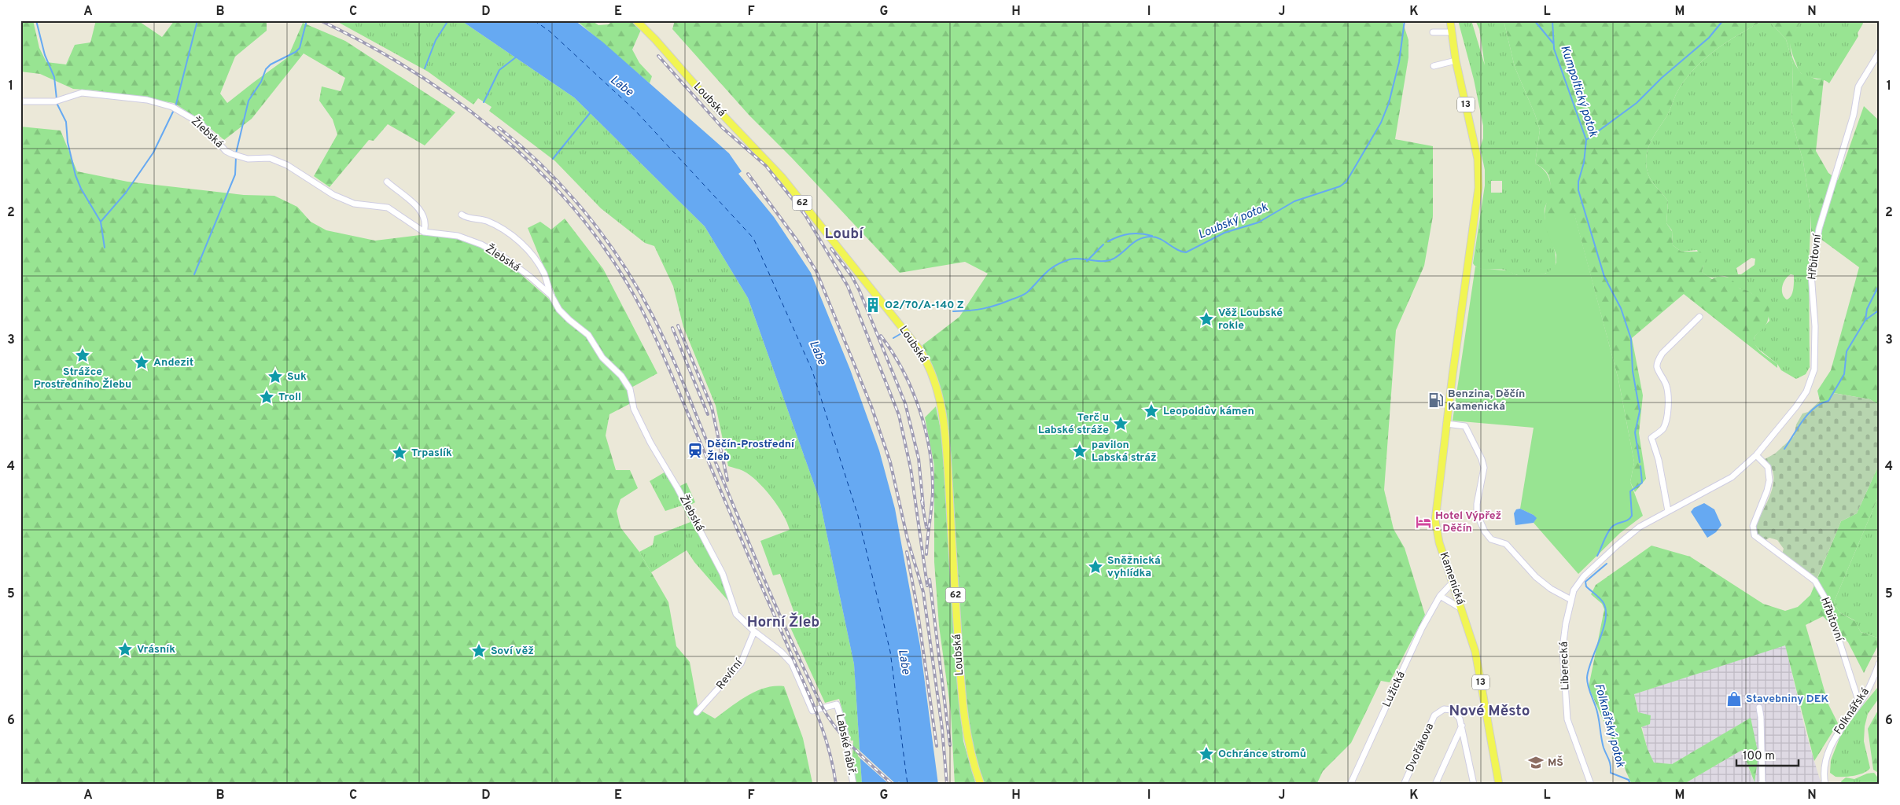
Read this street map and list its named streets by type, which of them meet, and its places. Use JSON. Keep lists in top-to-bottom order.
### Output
{
  "streets": {
    "main road": [
      "Loubská",
      "13",
      "62",
      "Kamenická"
    ],
    "street": [
      "Žlebská",
      "Hřbitovní",
      "Liberecká",
      "Revírní",
      "Lužická",
      "Folknářská",
      "Labské nábř.",
      "Dvořákova"
    ]
  },
  "crossings": [
    ["13", "Kamenická"],
    ["Žlebská", "Revírní"],
    ["Žlebská", "Labské nábř."],
    ["Hřbitovní", "Liberecká"],
    ["Hřbitovní", "Folknářská"],
    ["Kamenická", "Lužická"]
  ],
  "districts": ["Loubí", "Horní Žleb", "Nové Město"],
  "water": [
    "Labe",
    "Kumpoltický potok",
    "Loubský potok",
    "Folknářský potok"
  ],
  "places": {
    "building": ["O2/70/A-140 Z"],
    "place": [
      "Věž Loubské rokle",
      "Strážce Prostředního Žlebu",
      "Andezit",
      "Suk",
      "Troll",
      "Leopoldův kámen",
      "Terč u Labské stráže",
      "pavilon Labská stráž",
      "Trpaslík",
      "Sněžnická vyhlídka",
      "Vrásník",
      "Soví věž",
      "Ochránce stromů"
    ],
    "fuel station": ["Benzina, Děčín Kamenická"],
    "station": ["Děčín-Prostřední Žleb"],
    "hotel": ["Hotel Výpřež - Děčín"],
    "shop": ["Stavebniny DEK"],
    "school or university": ["MŠ"]
  },
  "scale_bar": "100 m",
  "grid": {
    "columns": [
      "A",
      "B",
      "C",
      "D",
      "E",
      "F",
      "G",
      "H",
      "I",
      "J",
      "K",
      "L",
      "M",
      "N"
    ],
    "rows": [
      "1",
      "2",
      "3",
      "4",
      "5",
      "6"
    ]
  }
}
